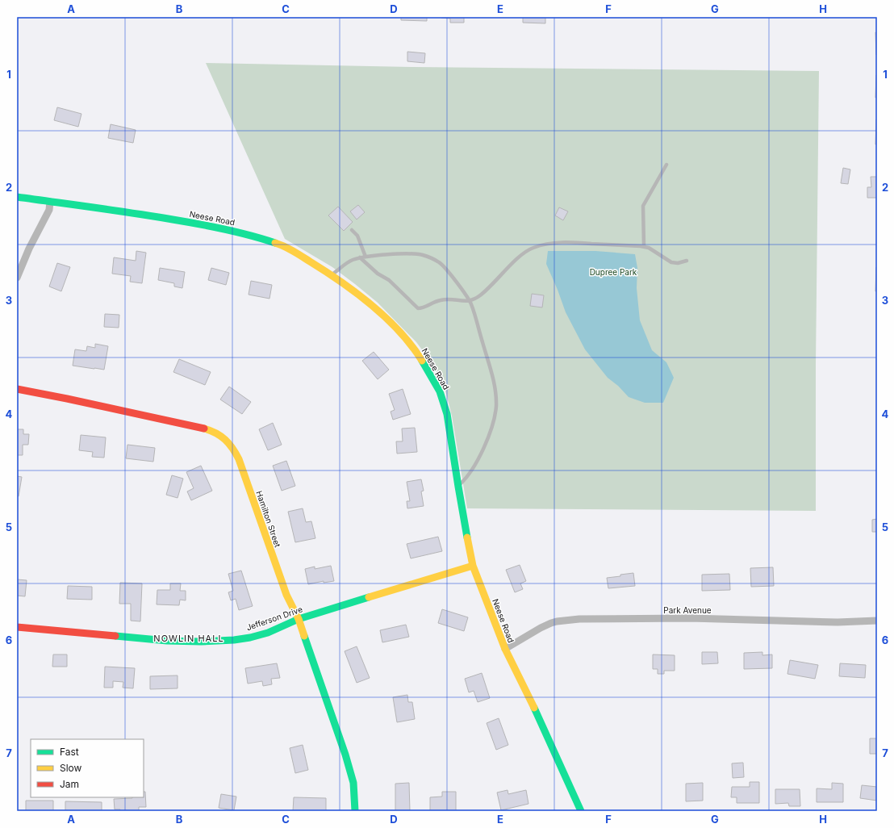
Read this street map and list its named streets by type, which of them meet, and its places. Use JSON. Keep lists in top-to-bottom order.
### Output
{
  "streets": {
    "street": [
      "Neese Road",
      "Hamilton Street",
      "Park Avenue",
      "Jefferson Drive"
    ]
  },
  "crossings": [
    ["Neese Road", "Park Avenue"],
    ["Neese Road", "Jefferson Drive"],
    ["Hamilton Street", "Jefferson Drive"]
  ],
  "districts": ["NOWLIN HALL"],
  "parks": ["Dupree Park"],
  "legend": ["Fast", "Slow", "Jam"],
  "grid": {
    "columns": [
      "A",
      "B",
      "C",
      "D",
      "E",
      "F",
      "G",
      "H"
    ],
    "rows": [
      "1",
      "2",
      "3",
      "4",
      "5",
      "6",
      "7"
    ]
  }
}
